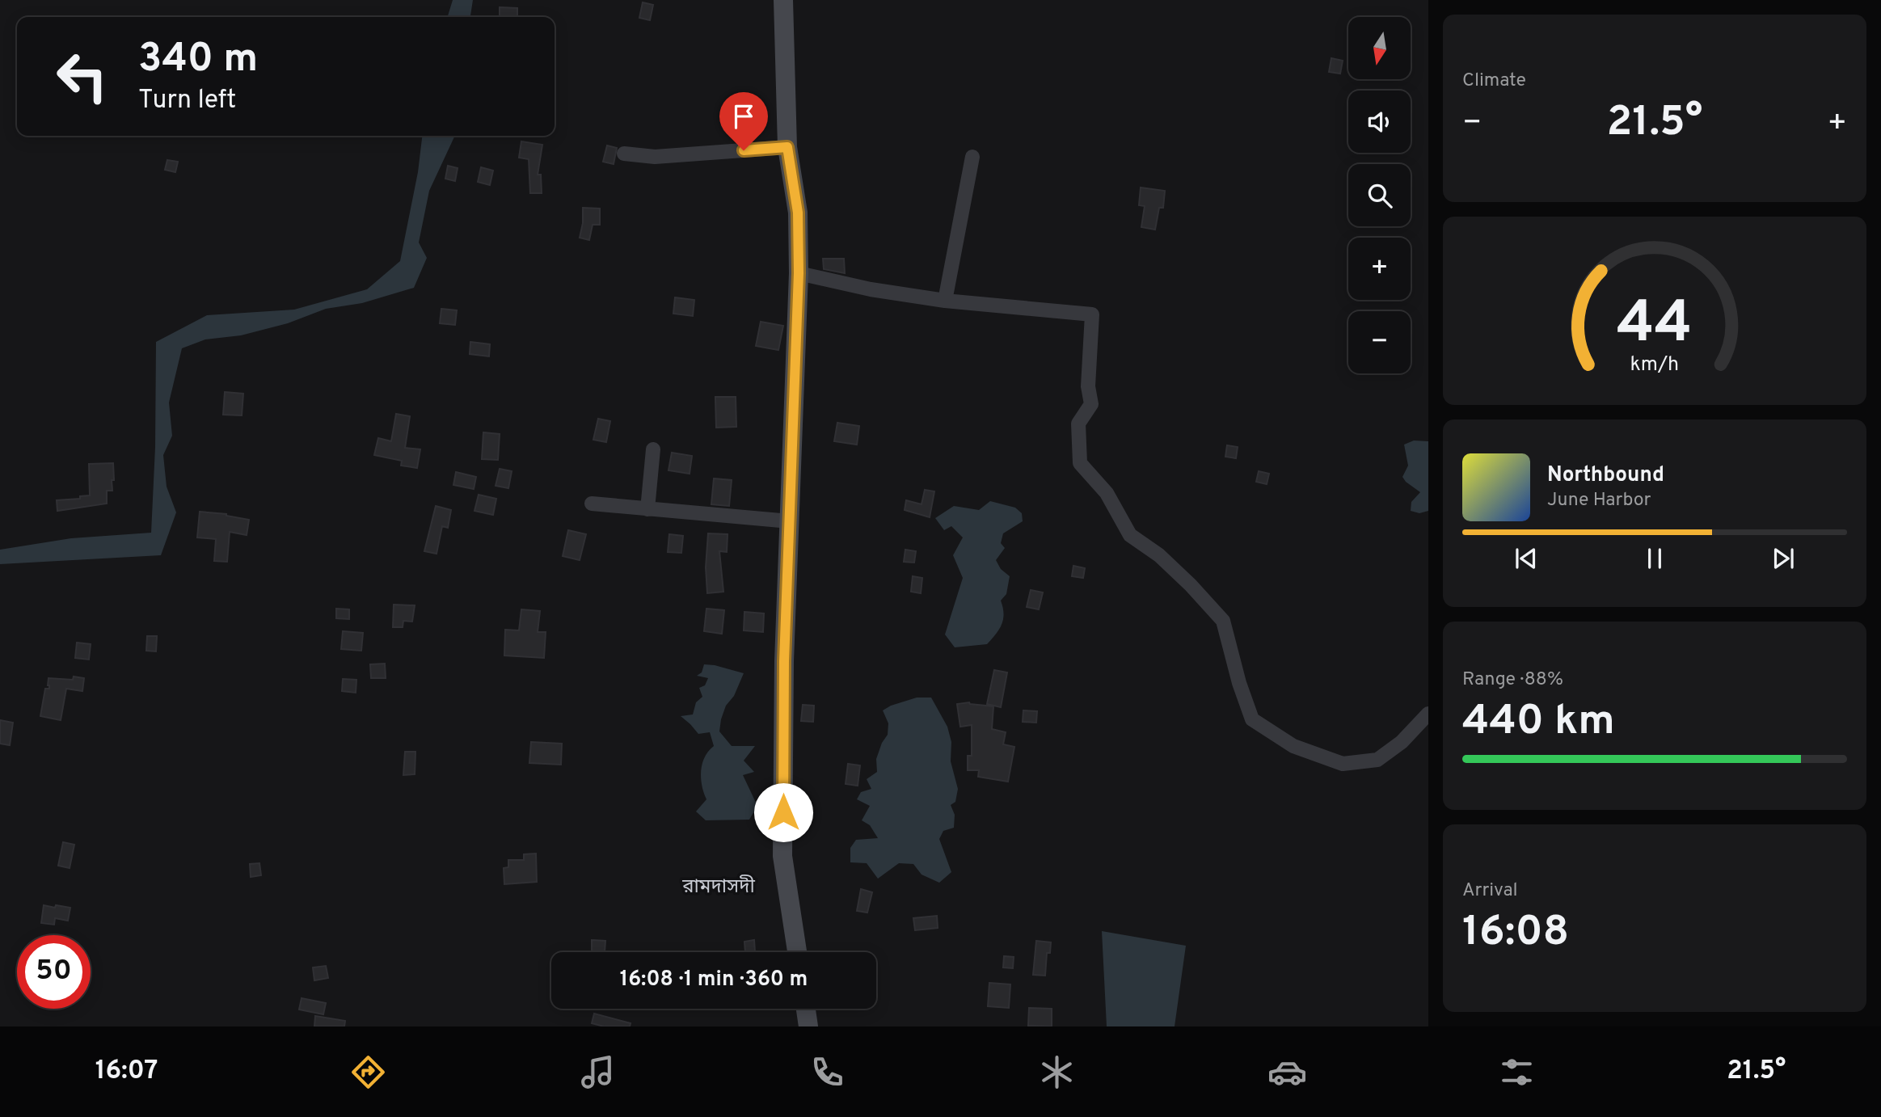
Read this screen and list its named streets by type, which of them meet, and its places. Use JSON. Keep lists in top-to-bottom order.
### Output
{
  "districts": ["রামদাসদী"],
  "north": "bottom",
  "page": {
    "tile": [
      "Climate",
      ["Range · 88%", "440 km"],
      ["Arrival", "16:08"]
    ],
    "map_buttons": ["+", "−"],
    "turn": ["340 m", "Turn left"],
    "heat": ["−", "21.5°", "+"],
    "song": ["Northbound", "June Harbor"],
    "limit": "50",
    "trip": "16:08 · 1 min · 360 m",
    "tabs": ["16:07", "21.5°"],
    "gauge": ["44", "km/h"]
  }
}
